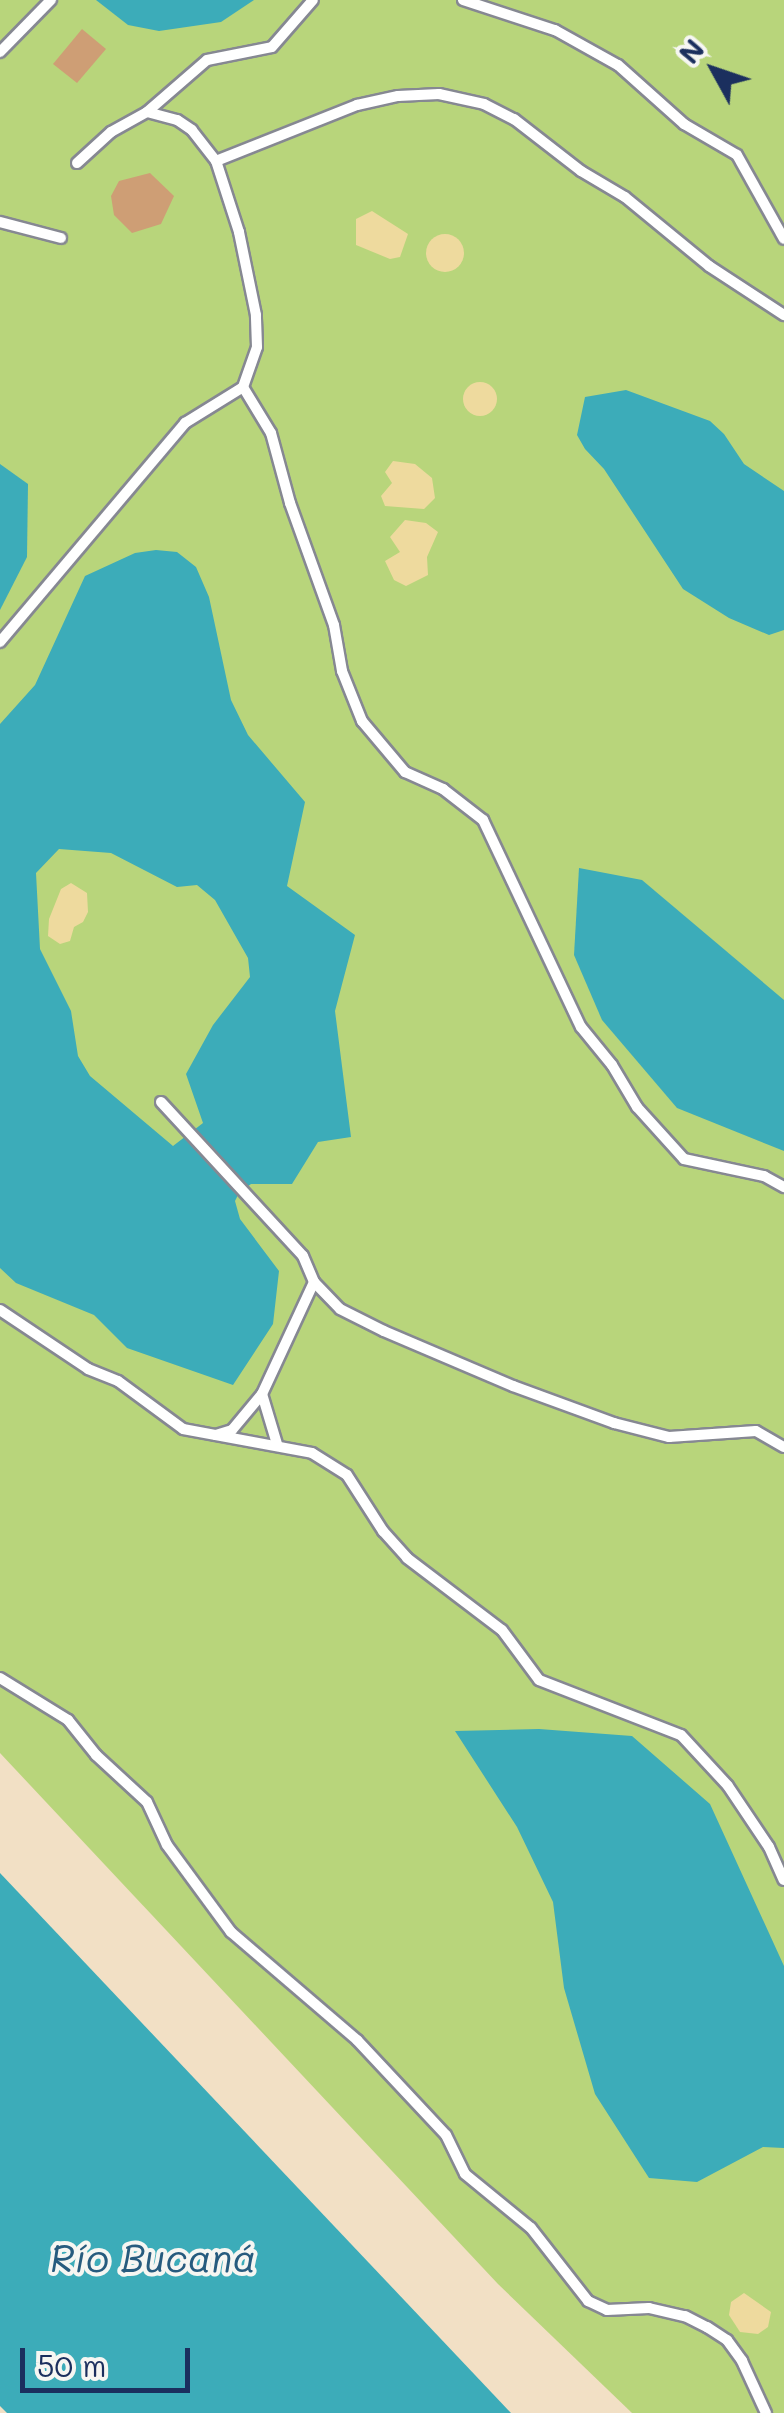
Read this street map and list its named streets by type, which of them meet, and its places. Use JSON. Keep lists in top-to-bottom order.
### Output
{
  "water": ["Río Bucaná"],
  "scale_bar": "50 m",
  "north": "top left"
}
